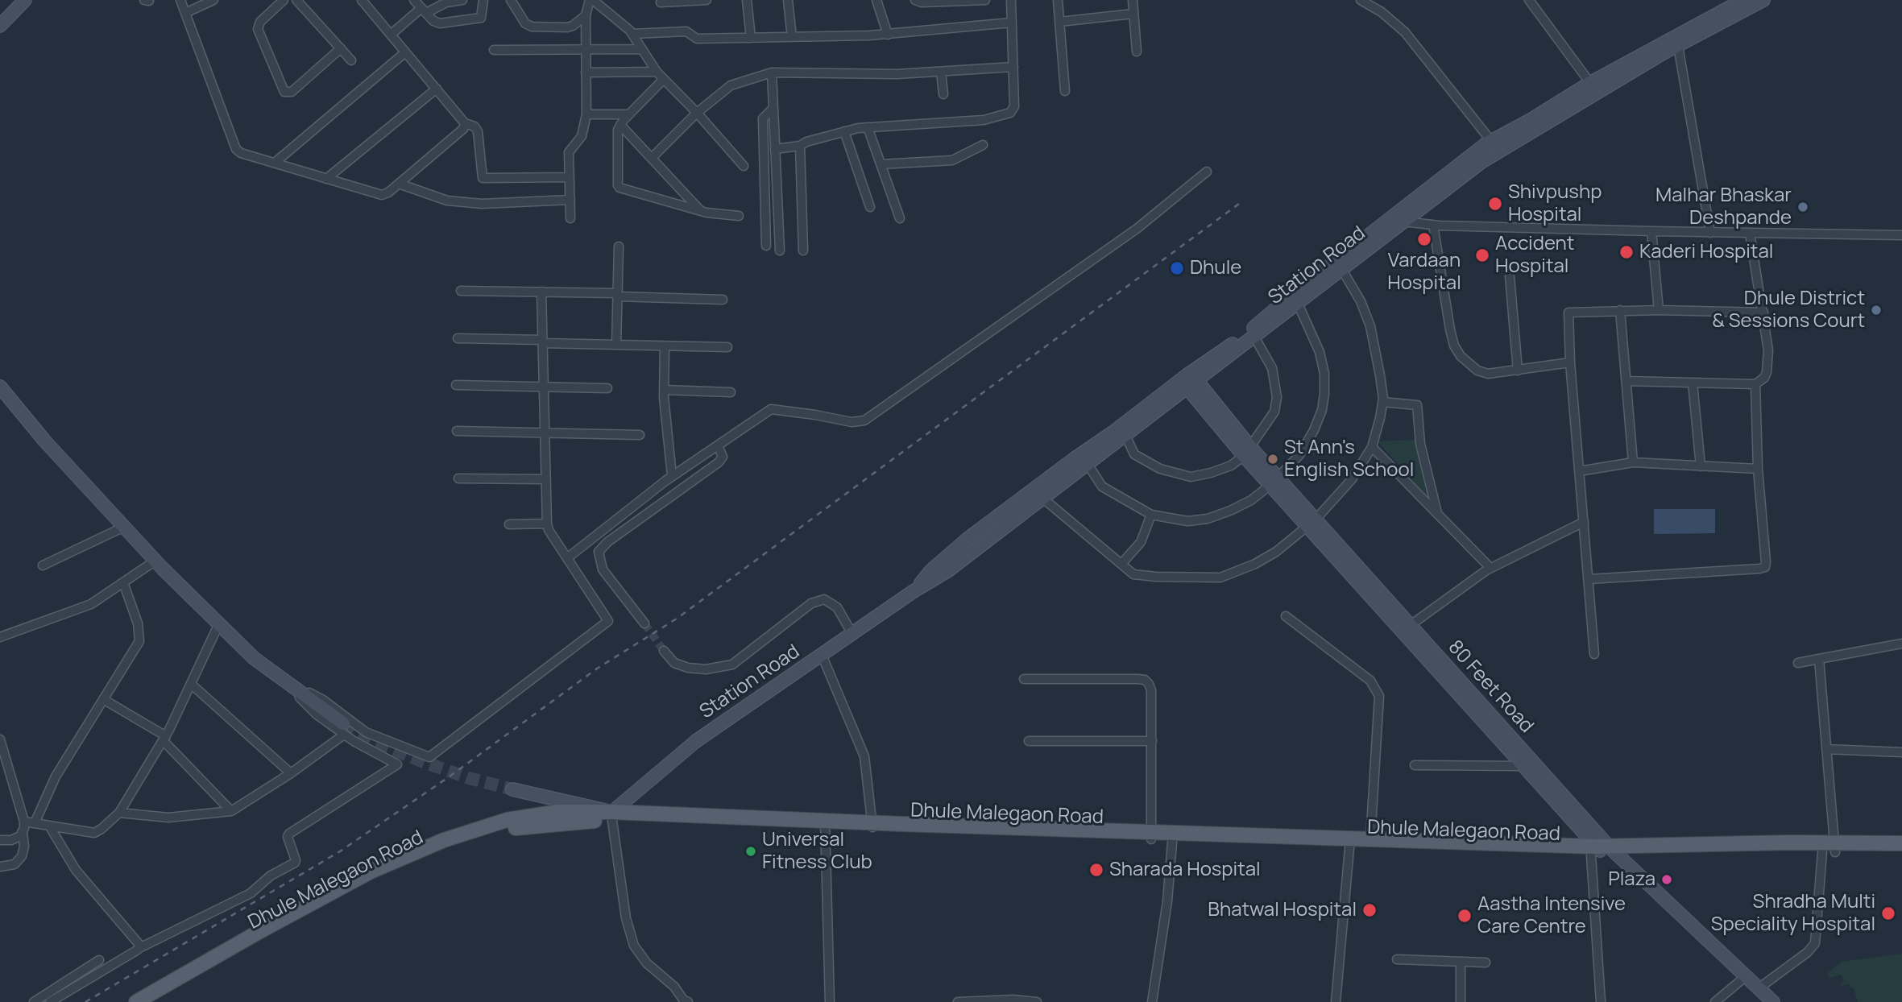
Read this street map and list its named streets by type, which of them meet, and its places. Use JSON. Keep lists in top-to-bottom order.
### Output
{
  "streets": {
    "main road": ["Station Road", "80 Feet Road", "Dhule Malegaon Road"]
  },
  "crossings": [
    ["Station Road", "80 Feet Road"],
    ["Station Road", "Dhule Malegaon Road"],
    ["80 Feet Road", "Dhule Malegaon Road"]
  ],
  "places": [
    "Shivpushp Hospital",
    "Malhar Bhaskar Deshpande",
    "Vardaan Hospital",
    "Kaderi Hospital",
    "Accident Hospital",
    "Dhule",
    "Dhule District & Sessions Court",
    "St Ann's English School",
    "Universal Fitness Club",
    "Sharada Hospital",
    "Plaza",
    "Bhatwal Hospital",
    "Shradha Multi Speciality Hospital",
    "Aastha Intensive Care Centre"
  ]
}
